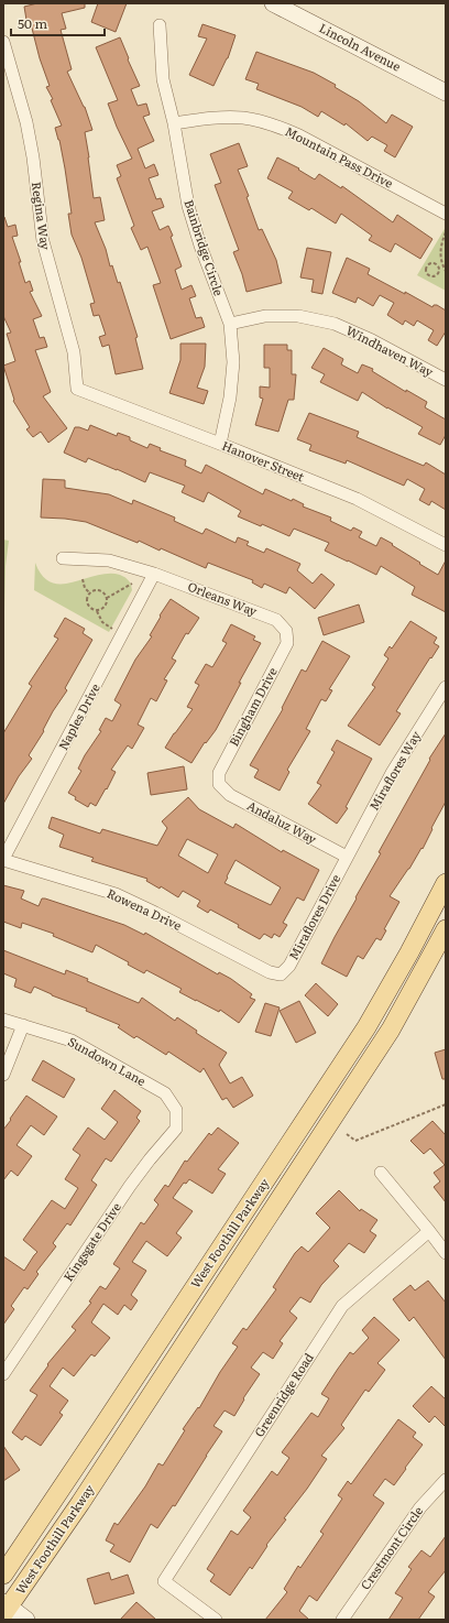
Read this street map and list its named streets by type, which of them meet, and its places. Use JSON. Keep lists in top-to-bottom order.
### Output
{
  "streets": {
    "main road": ["Lincoln Avenue", "West Foothill Parkway"],
    "street": [
      "Mountain Pass Drive",
      "Regina Way",
      "Bainbridge Circle",
      "Windhaven Way",
      "Hanover Street",
      "Orleans Way",
      "Bingham Drive",
      "Naples Drive",
      "Miraflores Way",
      "Andaluz Way",
      "Rowena Drive",
      "Miraflores Drive",
      "Sundown Lane",
      "Kingsgate Drive",
      "Greenridge Road",
      "Crestmont Circle"
    ]
  },
  "crossings": [
    ["Mountain Pass Drive", "Bainbridge Circle"],
    ["Regina Way", "Hanover Street"],
    ["Bainbridge Circle", "Windhaven Way"],
    ["Bainbridge Circle", "Hanover Street"],
    ["Orleans Way", "Bingham Drive"],
    ["Orleans Way", "Naples Drive"],
    ["Bingham Drive", "Andaluz Way"],
    ["Naples Drive", "Rowena Drive"],
    ["Miraflores Way", "Andaluz Way"],
    ["Miraflores Way", "Miraflores Drive"],
    ["Andaluz Way", "Miraflores Drive"],
    ["Rowena Drive", "Miraflores Drive"],
    ["Sundown Lane", "Kingsgate Drive"]
  ],
  "scale_bar": "50 m"
}
